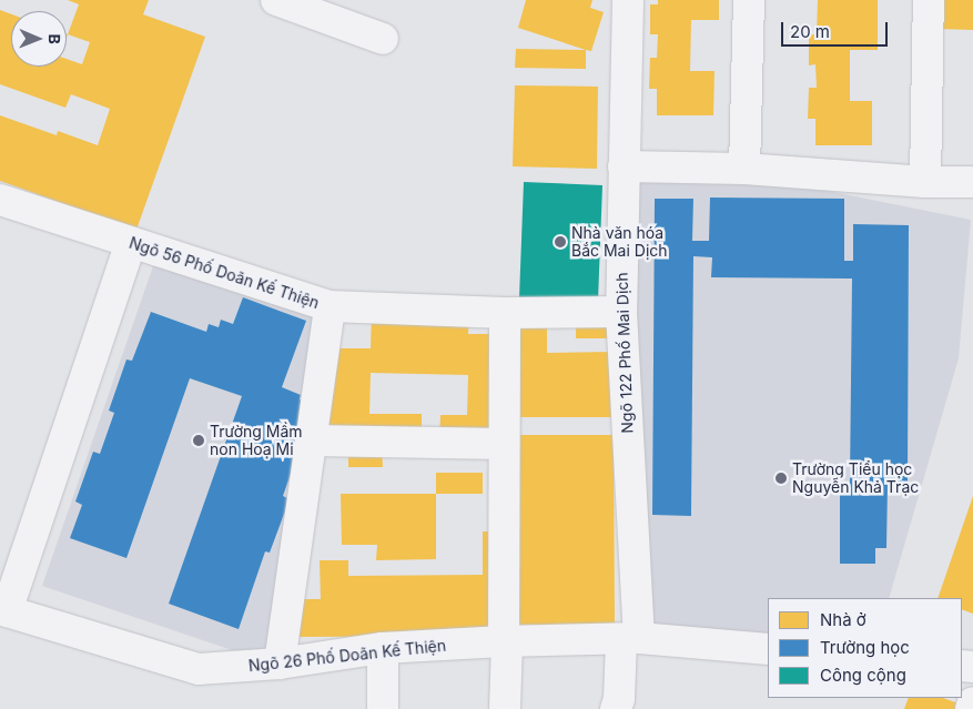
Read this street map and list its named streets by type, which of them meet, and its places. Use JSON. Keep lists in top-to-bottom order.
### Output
{
  "streets": {
    "lane": ["Ngõ 56 Phố Doãn Kế Thiện", "Ngõ 122 Phố Mai Dịch", "Ngõ 26 Phố Doãn Kế Thiện"]
  },
  "crossings": [
    ["Ngõ 56 Phố Doãn Kế Thiện", "Ngõ 122 Phố Mai Dịch"],
    ["Ngõ 122 Phố Mai Dịch", "Ngõ 26 Phố Doãn Kế Thiện"]
  ],
  "places": ["Nhà văn hóa Bắc Mai Dịch", "Trường Mầm non Hoạ Mi", "Trường Tiểu học Nguyễn Khả Trạc"],
  "legend": ["Nhà ở", "Trường học", "Công cộng"],
  "scale_bar": "20 m",
  "north": "right"
}
